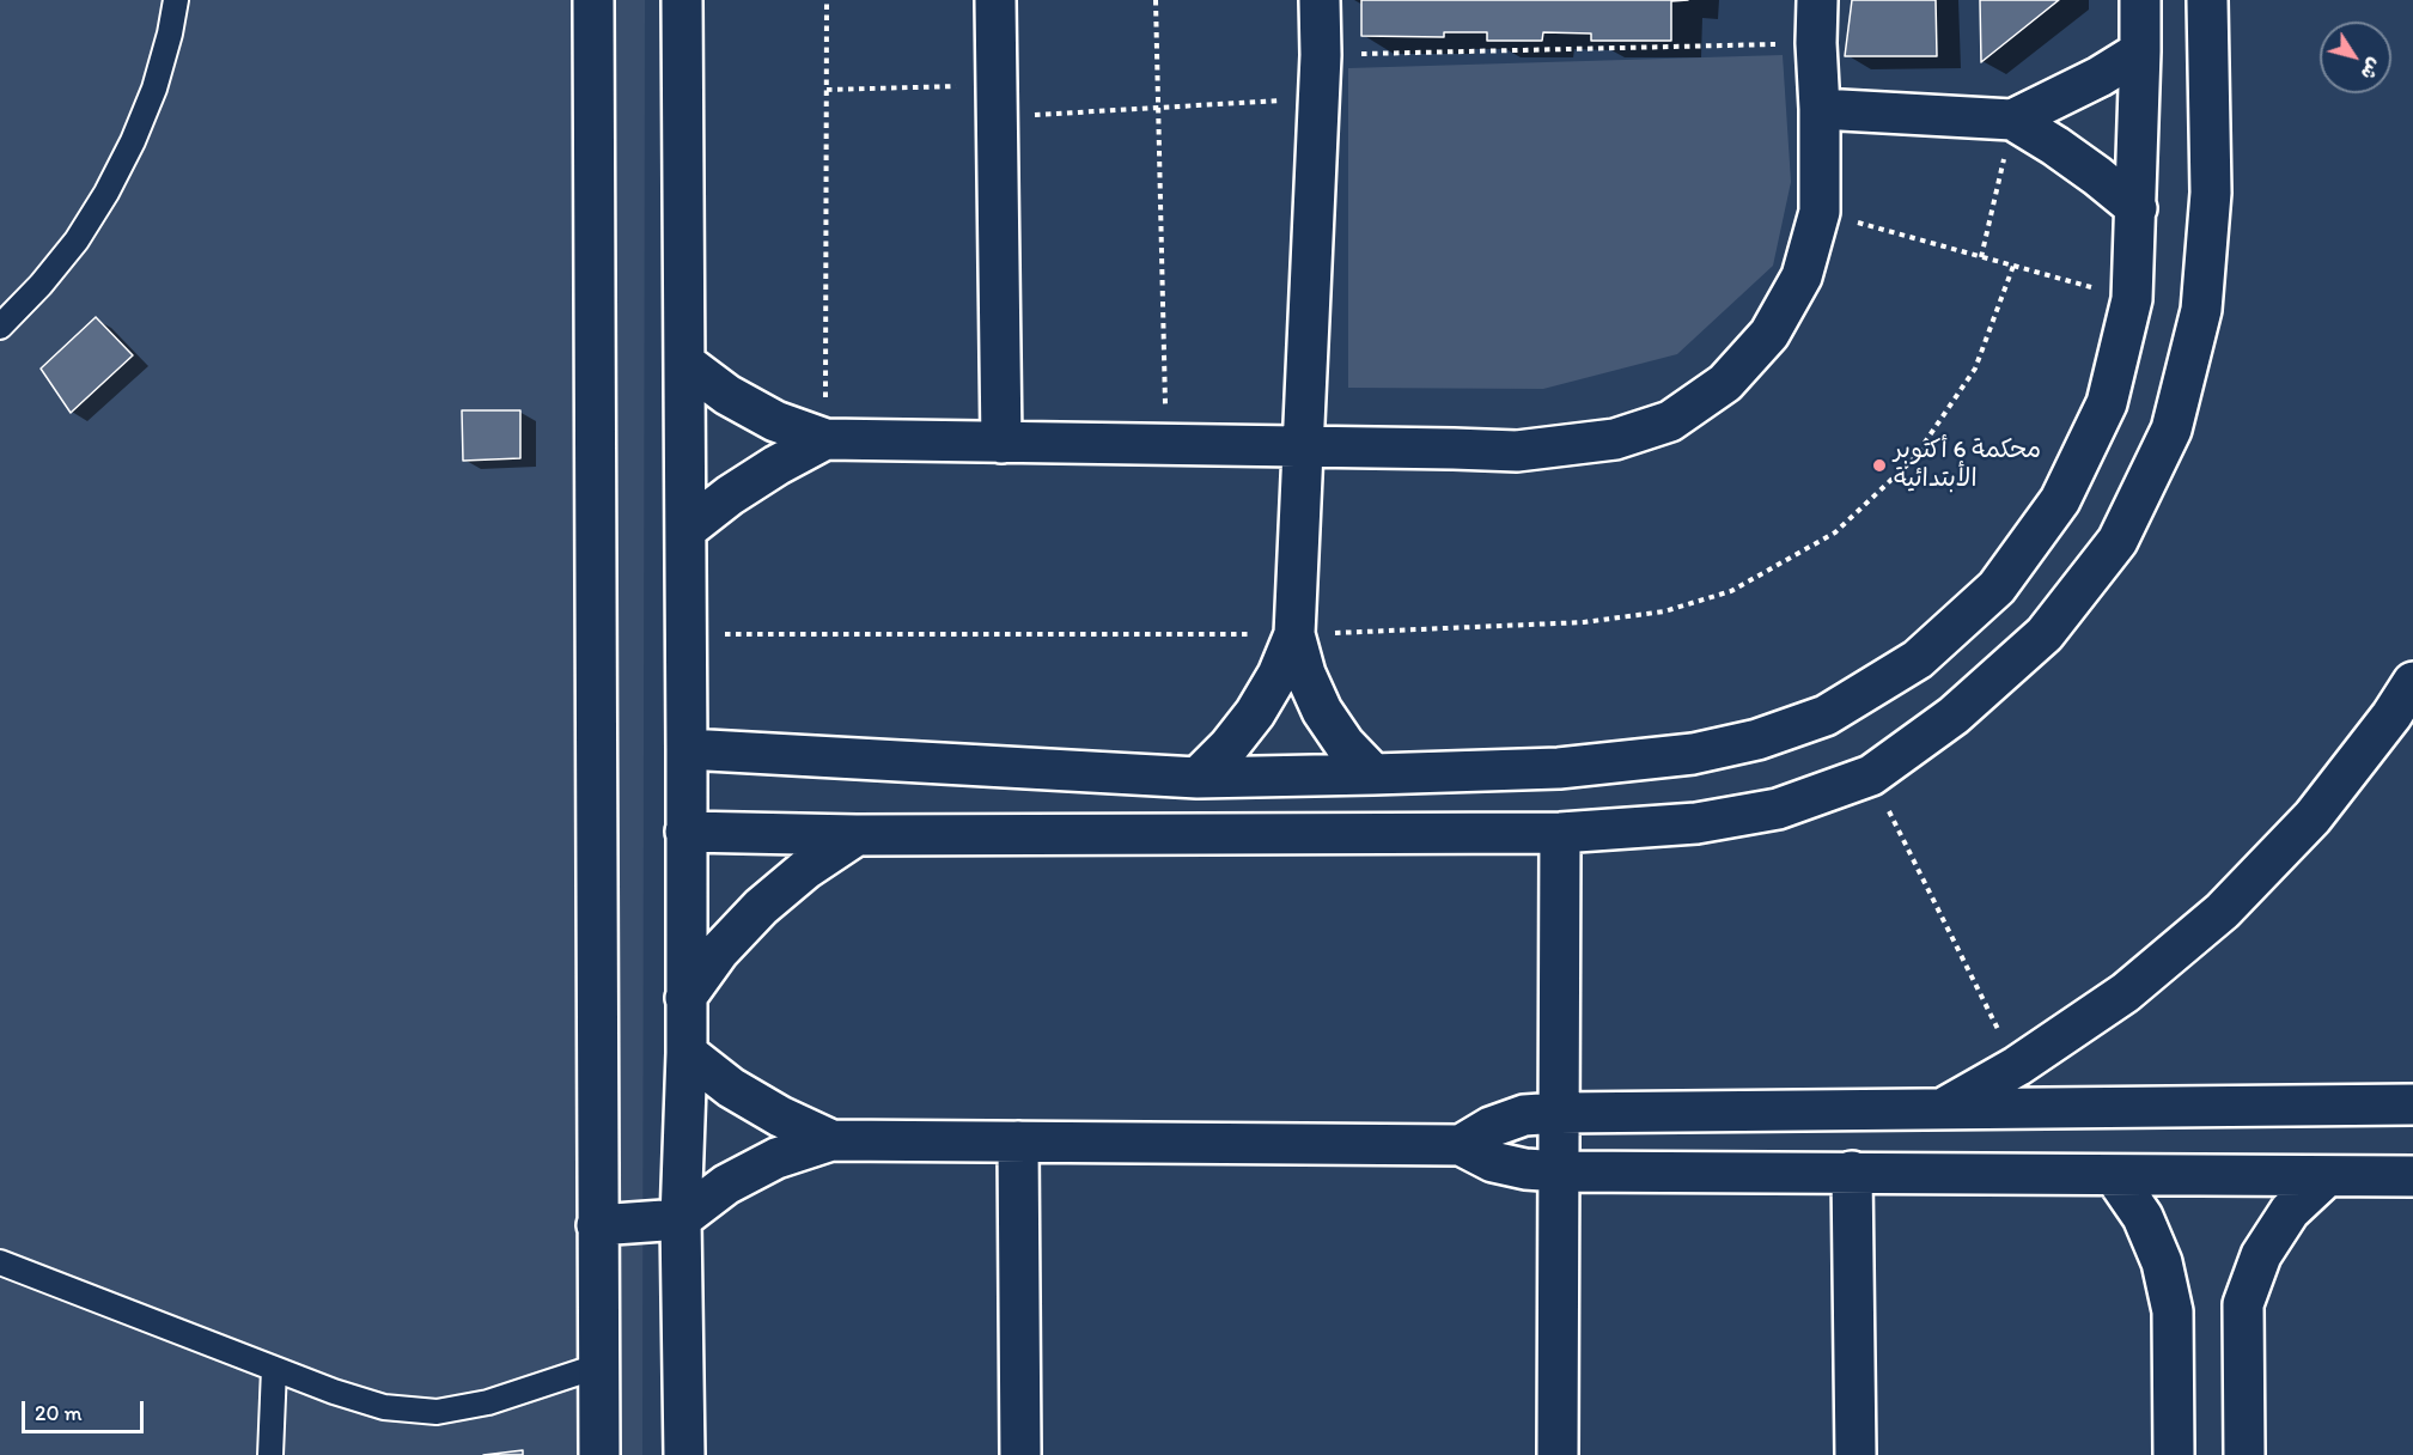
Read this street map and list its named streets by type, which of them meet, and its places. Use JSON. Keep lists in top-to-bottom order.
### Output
{
  "places": ["محكمة 6 أكتوبر الأبتدائية"],
  "scale_bar": "20 m",
  "north": "bottom right"
}
